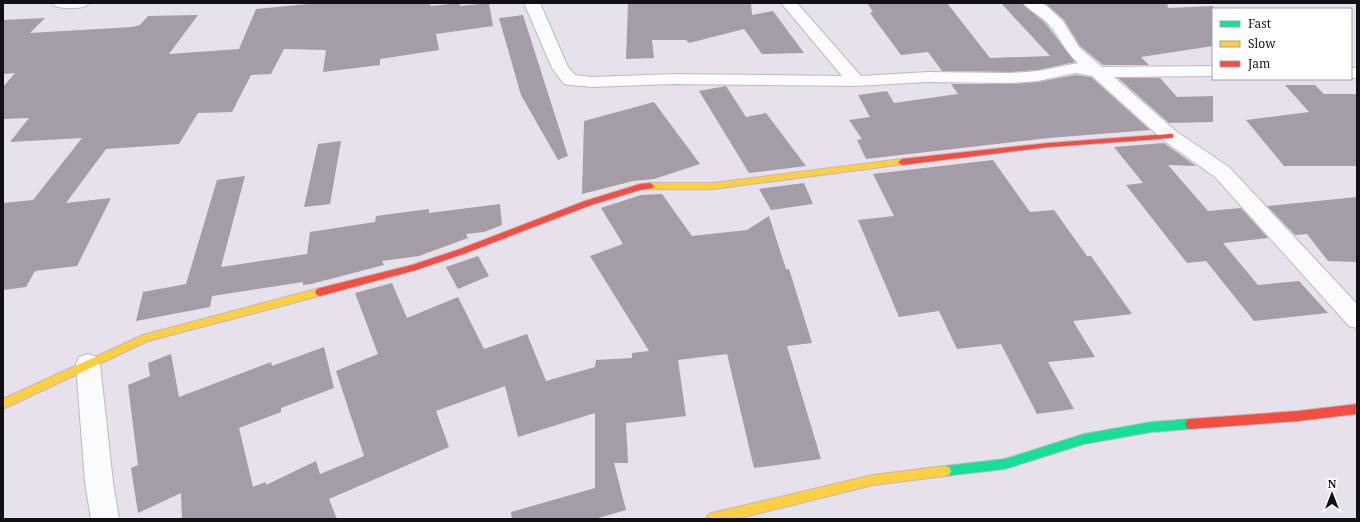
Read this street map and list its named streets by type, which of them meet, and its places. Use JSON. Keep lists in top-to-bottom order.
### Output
{
  "legend": ["Fast", "Slow", "Jam"],
  "north": "top"
}
